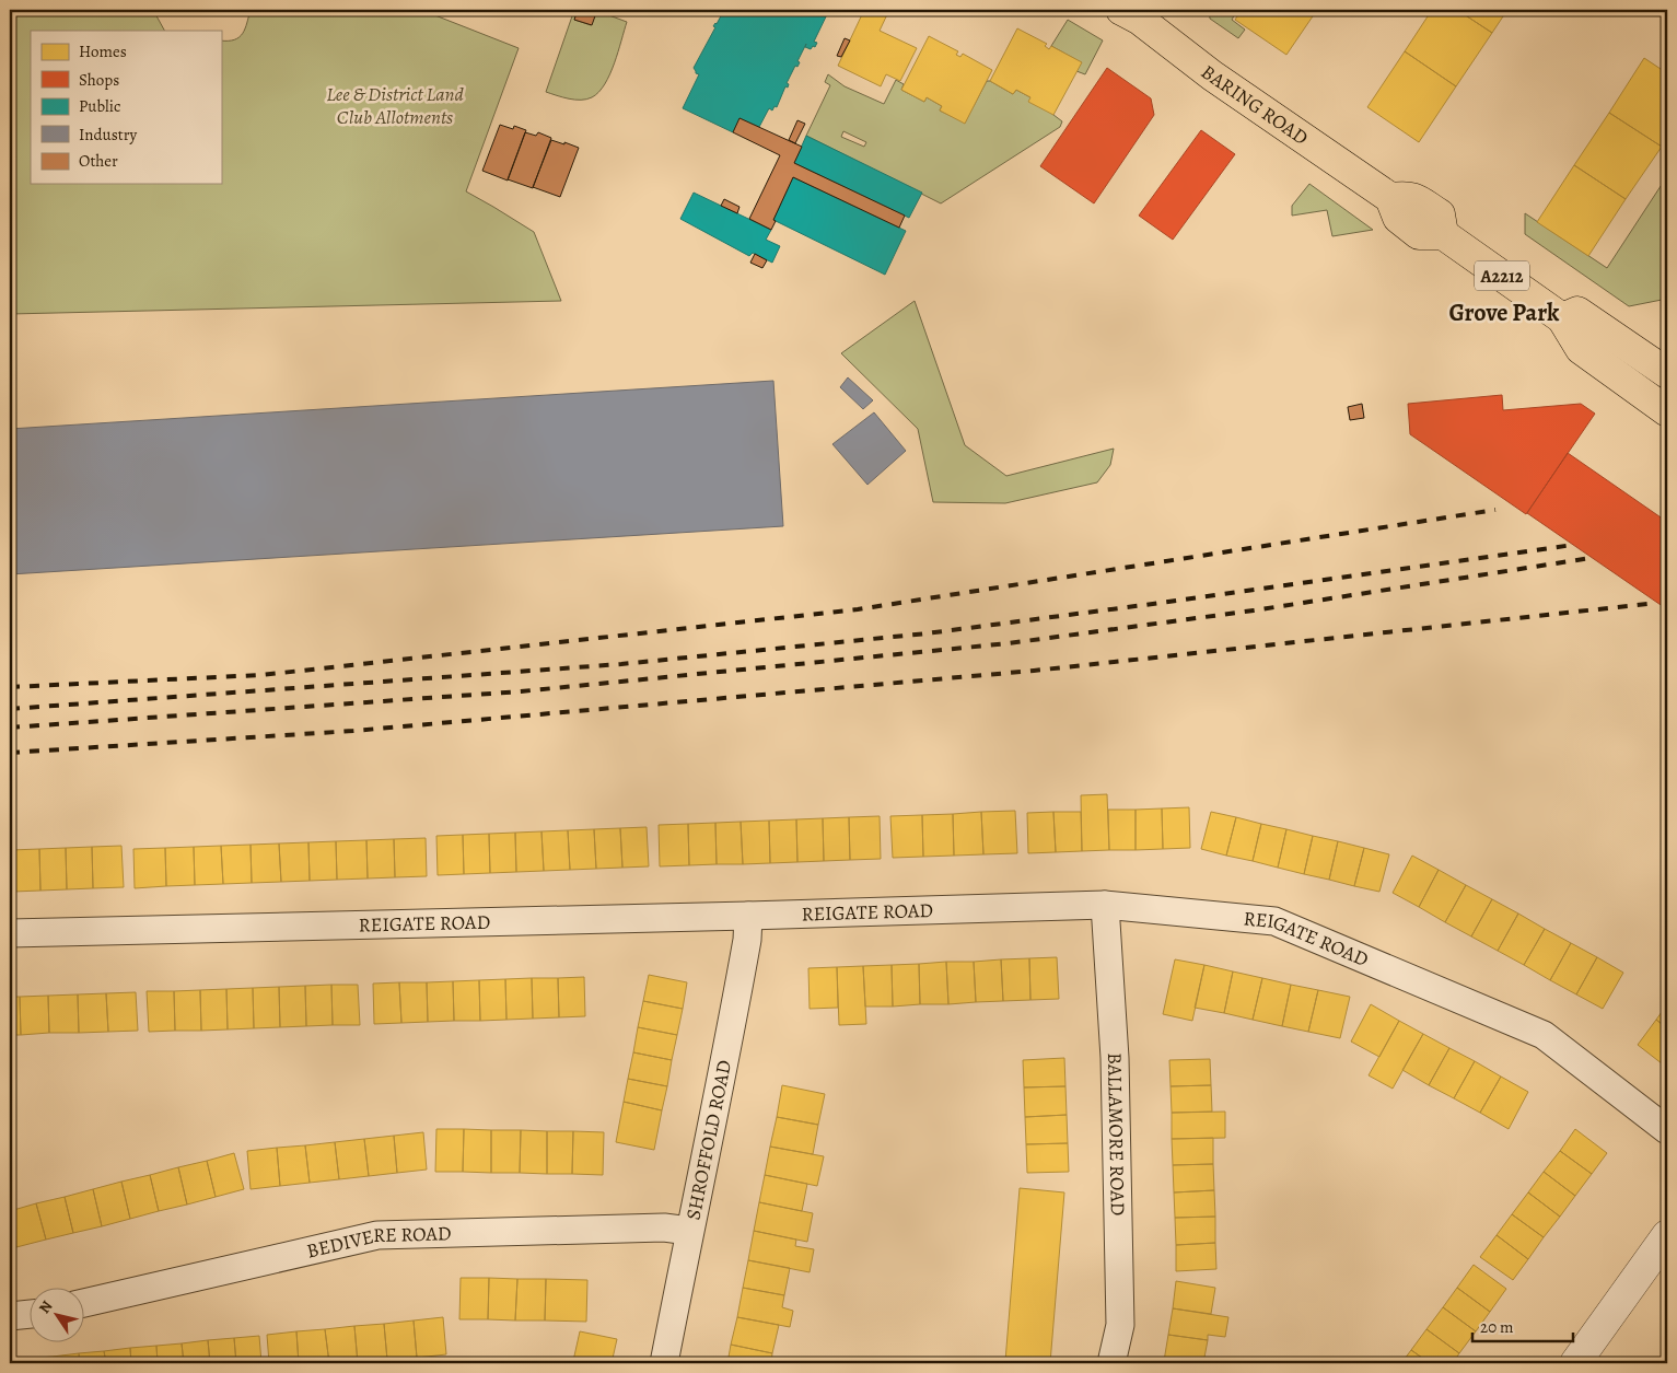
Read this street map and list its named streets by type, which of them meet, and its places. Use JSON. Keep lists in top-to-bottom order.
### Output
{
  "streets": {
    "main road": ["BARING ROAD", "A2212"],
    "street": [
      "REIGATE ROAD",
      "BALLAMORE ROAD",
      "SHROFFOLD ROAD",
      "BEDIVERE ROAD"
    ]
  },
  "crossings": [
    ["REIGATE ROAD", "BALLAMORE ROAD"],
    ["REIGATE ROAD", "SHROFFOLD ROAD"],
    ["SHROFFOLD ROAD", "BEDIVERE ROAD"]
  ],
  "districts": ["Grove Park"],
  "parks": ["Lee & District Land Club Allotments"],
  "legend": [
    "Homes",
    "Shops",
    "Public",
    "Industry",
    "Other"
  ],
  "scale_bar": "20 m",
  "north": "top left"
}
